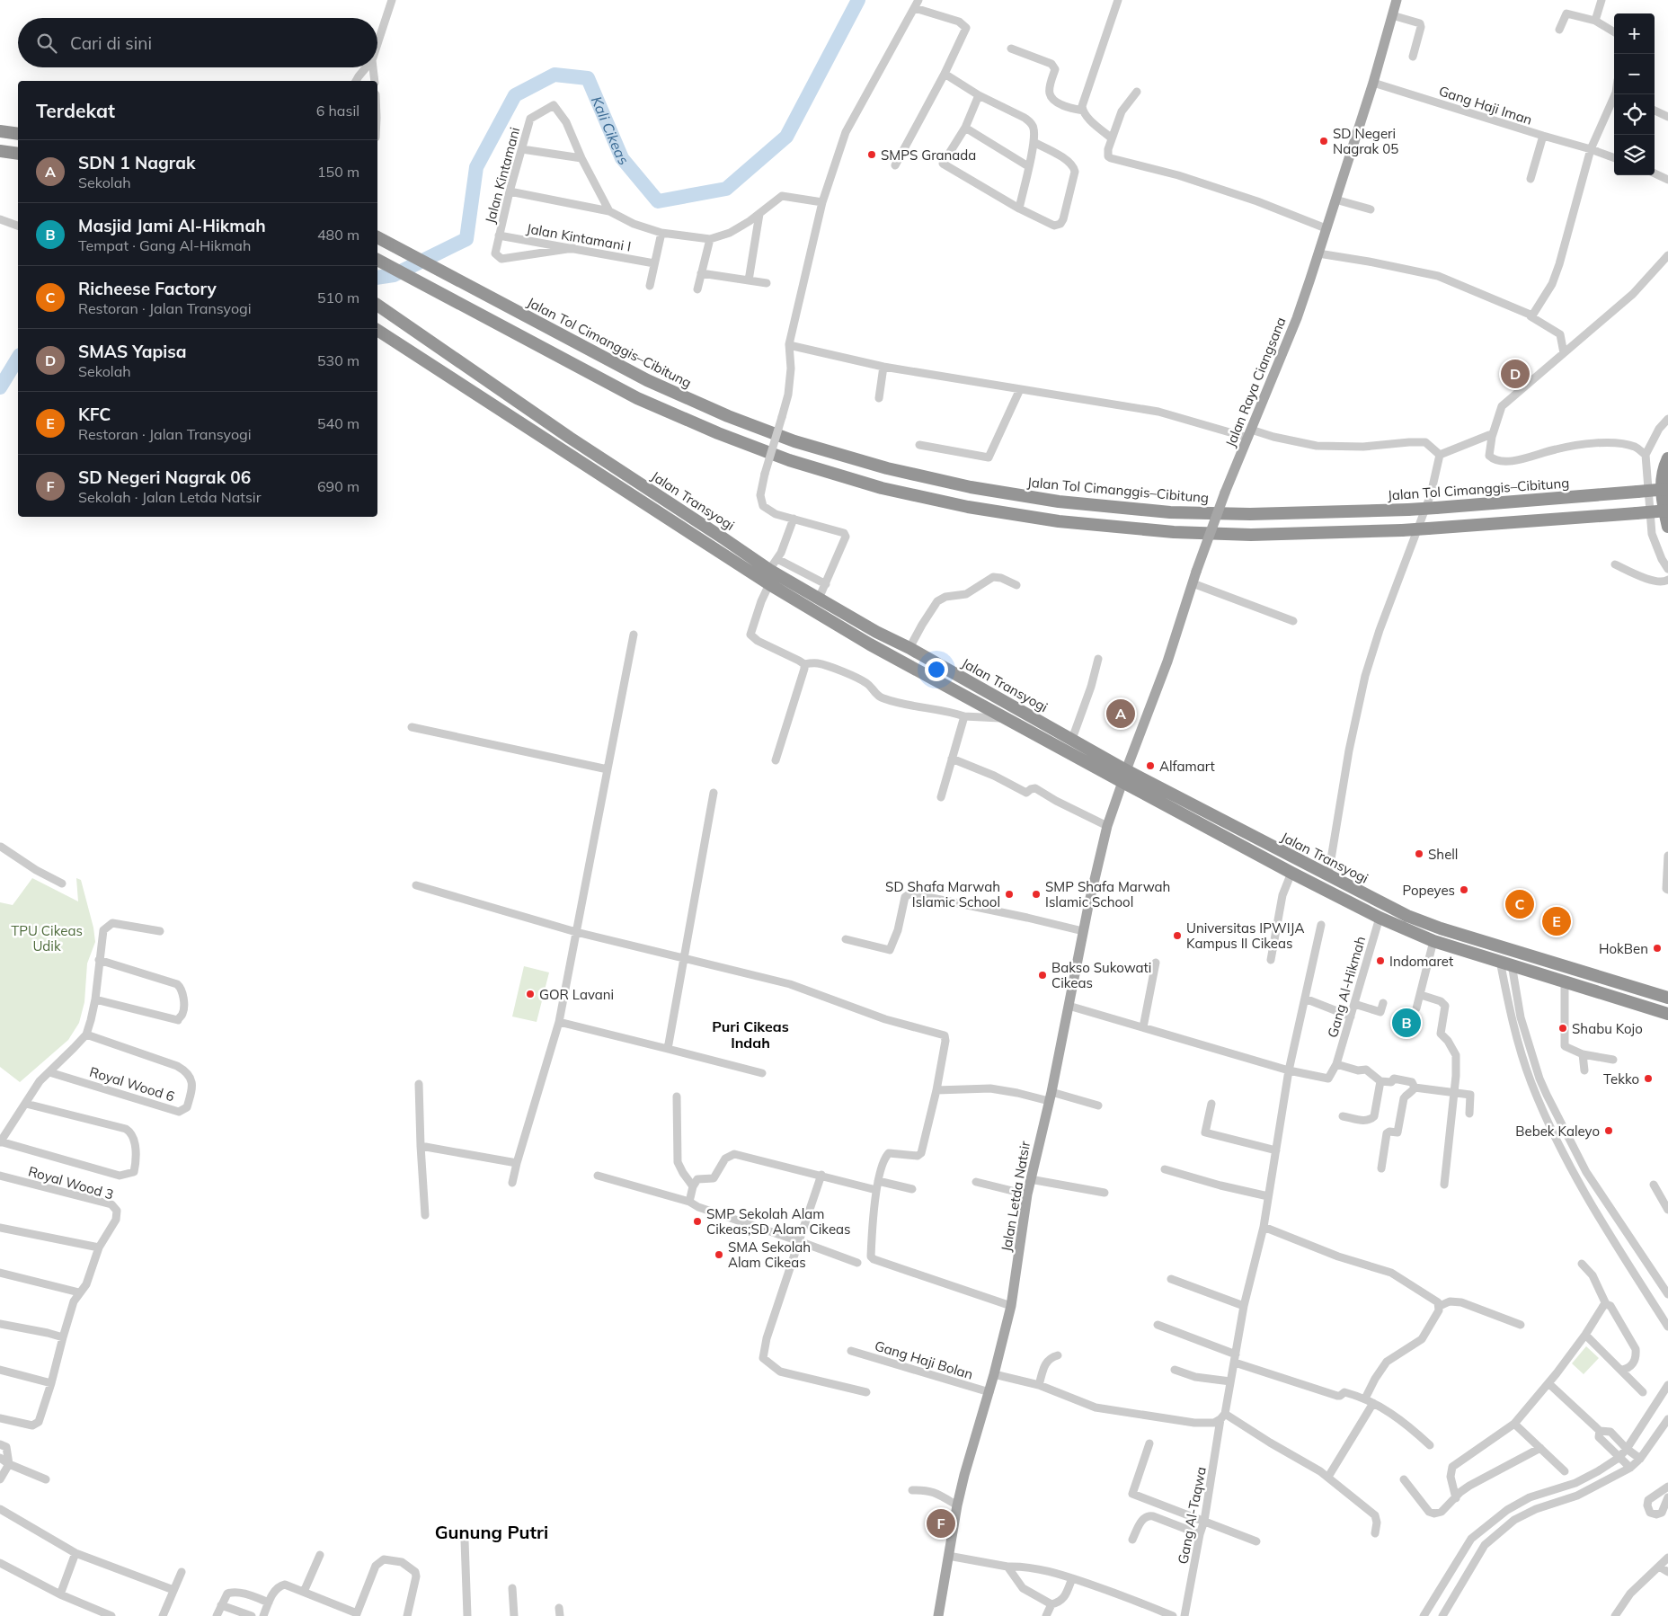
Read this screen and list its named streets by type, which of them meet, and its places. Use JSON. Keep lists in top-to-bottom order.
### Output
{
  "streets": {
    "highway": ["Jalan Tol Cimanggis–Cibitung", "Jalan Transyogi"],
    "main road": ["Jalan Raya Ciangsana", "Jalan Letda Natsir"],
    "street": [
      "Gang Haji Iman",
      "Jalan Kintamani",
      "Jalan Kintamani I",
      "Gang Al-Hikmah",
      "Royal Wood 6",
      "Royal Wood 3",
      "Gang Haji Bolan",
      "Gang Al-Taqwa"
    ]
  },
  "crossings": [
    ["Gang Haji Iman", "Jalan Raya Ciangsana"],
    ["Jalan Kintamani", "Jalan Kintamani I"],
    ["Jalan Raya Ciangsana", "Jalan Transyogi"],
    ["Jalan Raya Ciangsana", "Jalan Letda Natsir"],
    ["Jalan Transyogi", "Gang Al-Hikmah"],
    ["Jalan Transyogi", "Jalan Letda Natsir"],
    ["Jalan Letda Natsir", "Gang Haji Bolan"]
  ],
  "districts": ["Puri Cikeas Indah", "Gunung Putri"],
  "water": ["Kali Cikeas"],
  "parks": ["TPU Cikeas Udik"],
  "places": [
    "SD Negeri Nagrak 05",
    "SMPS Granada",
    "Alfamart",
    "Shell",
    "Popeyes",
    "SD Shafa Marwah Islamic School",
    "SMP Shafa Marwah Islamic School",
    "Universitas IPWIJA Kampus II Cikeas",
    "HokBen",
    "Indomaret",
    "Bakso Sukowati Cikeas",
    "GOR Lavani",
    "Shabu Kojo",
    "Tekko",
    "Bebek Kaleyo",
    "SMP Sekolah Alam Cikeas;SD Alam Cikeas",
    "SMA Sekolah Alam Cikeas"
  ],
  "page": {
    "map_buttons": ["+", "−"],
    "search": "Cari di sini",
    "heading": ["Terdekat", "6 hasil"],
    "list": [
      {
        "mark": "A",
        "name": "SDN 1 Nagrak",
        "note": "Sekolah",
        "value": "150 m"
      },
      {
        "mark": "B",
        "name": "Masjid Jami Al-Hikmah",
        "note": "Tempat · Gang Al-Hikmah",
        "value": "480 m"
      },
      {
        "mark": "C",
        "name": "Richeese Factory",
        "note": "Restoran · Jalan Transyogi",
        "value": "510 m"
      },
      {
        "mark": "D",
        "name": "SMAS Yapisa",
        "note": "Sekolah",
        "value": "530 m"
      },
      {
        "mark": "E",
        "name": "KFC",
        "note": "Restoran · Jalan Transyogi",
        "value": "540 m"
      },
      {
        "mark": "F",
        "name": "SD Negeri Nagrak 06",
        "note": "Sekolah · Jalan Letda Natsir",
        "value": "690 m"
      }
    ],
    "pins": [
      "D",
      "A",
      "C",
      "E",
      "B",
      "F"
    ]
  }
}
